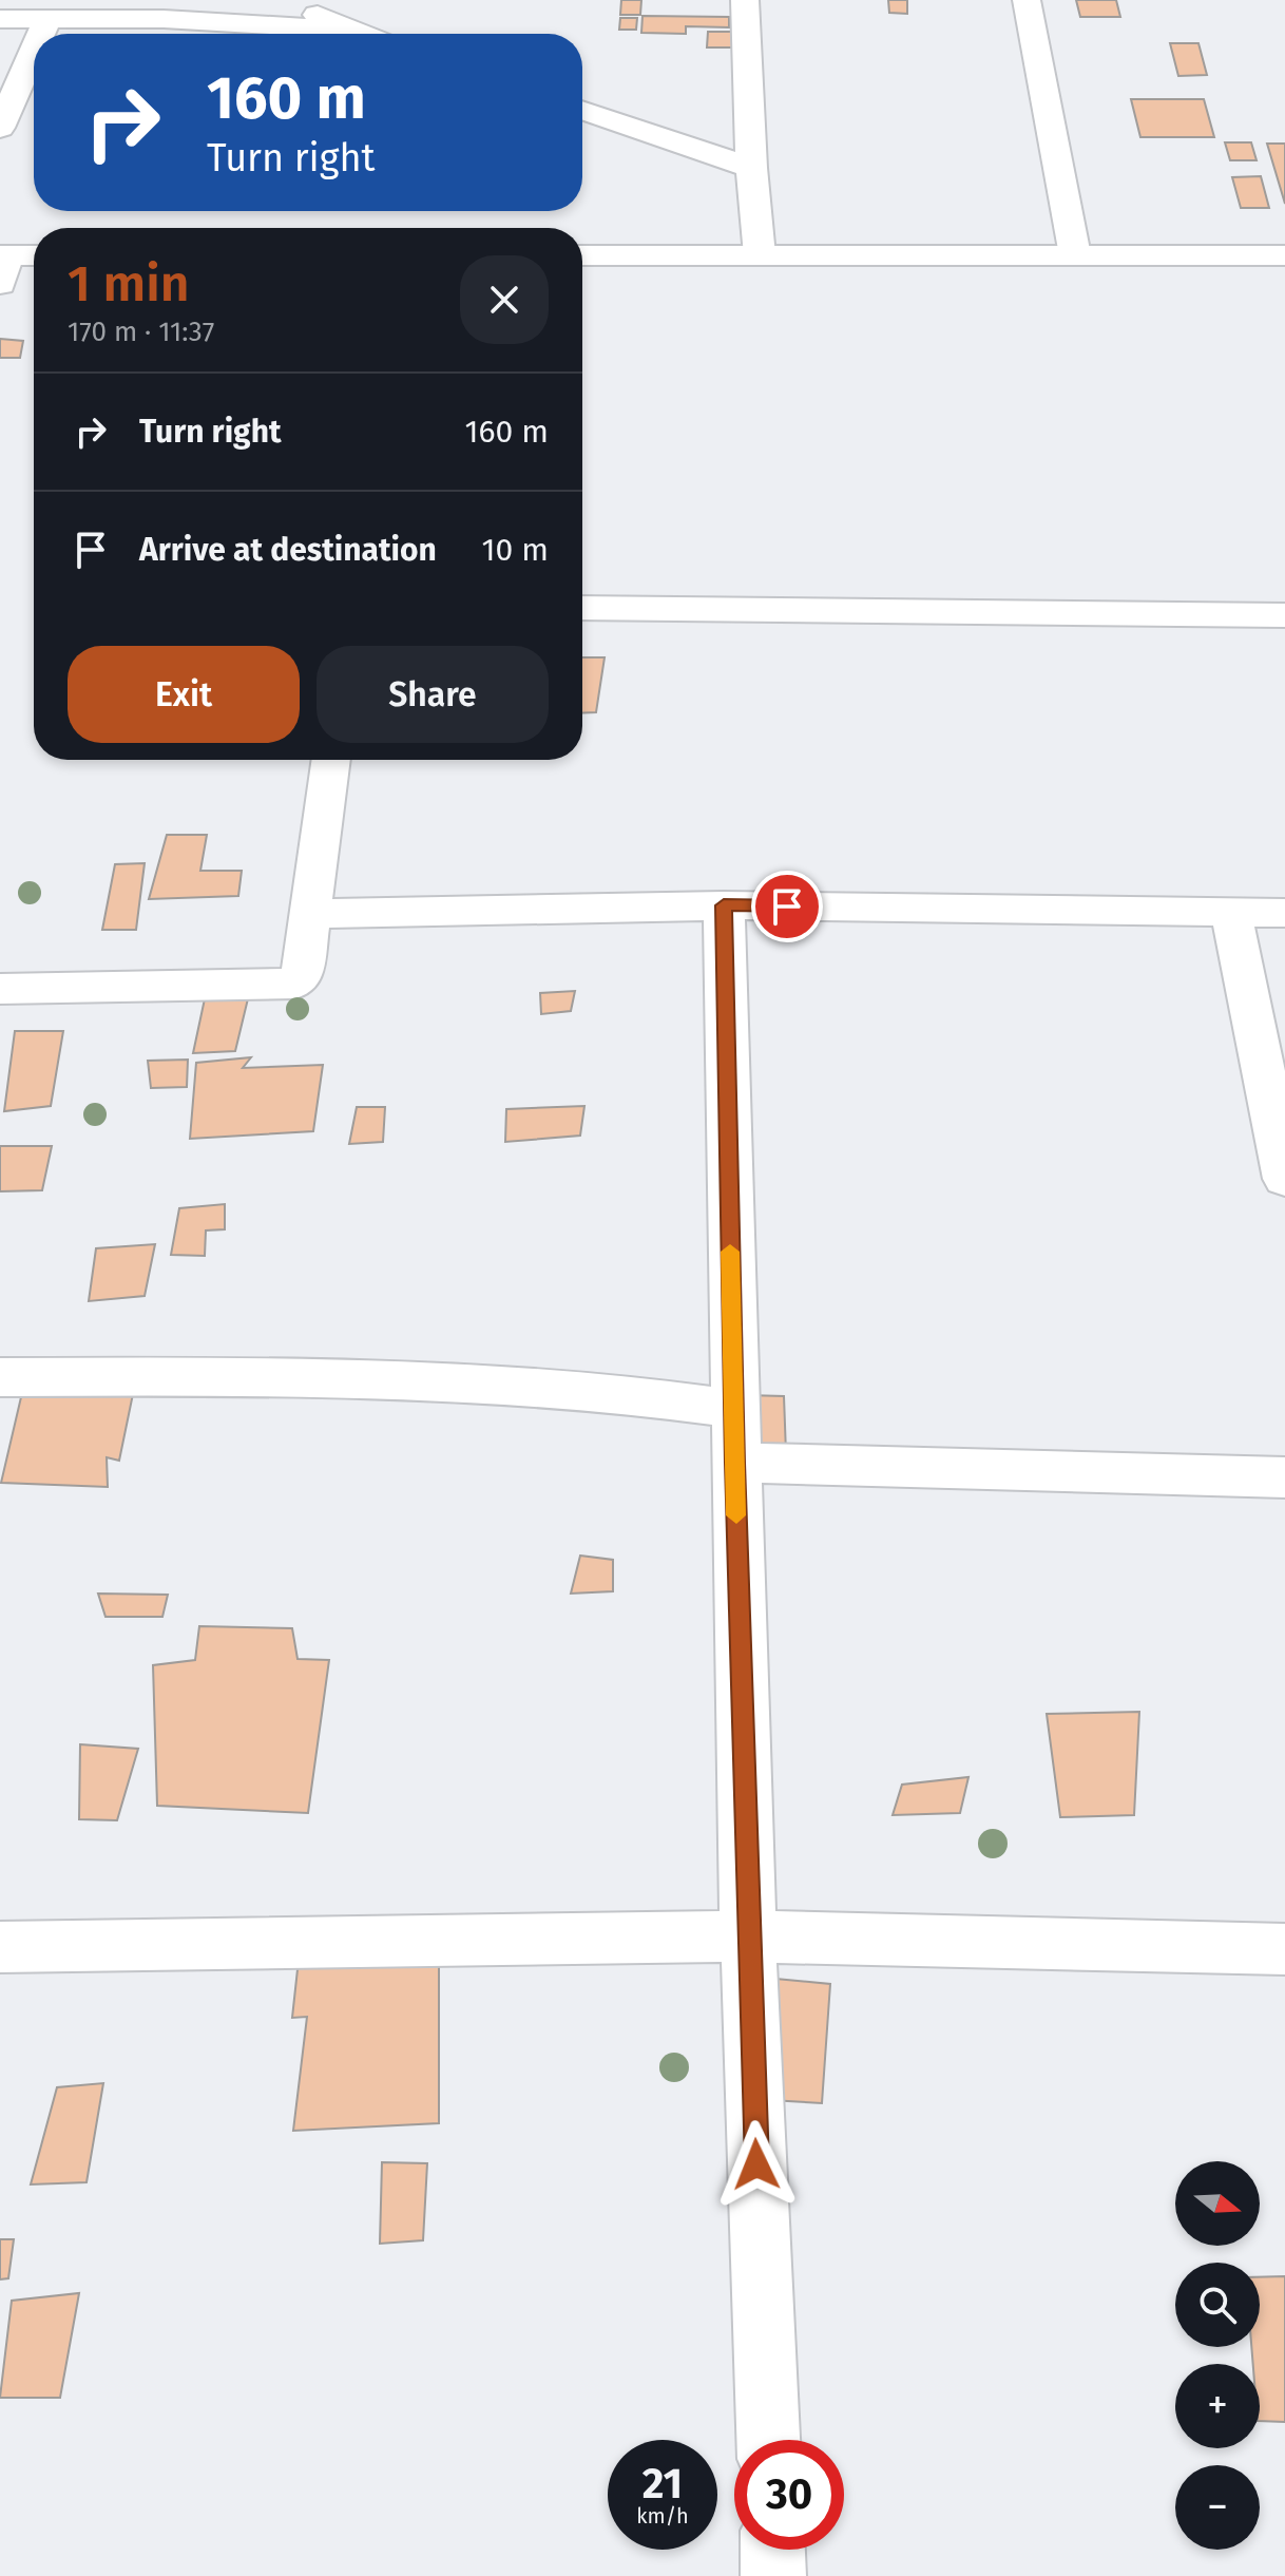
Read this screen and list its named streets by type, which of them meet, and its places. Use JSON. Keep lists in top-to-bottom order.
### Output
{
  "north": "right",
  "page": {
    "turn": ["160 m", "Turn right"],
    "heading": ["1 min", "170 m · 11:37"],
    "list": [
      {
        "name": "Turn right",
        "value": "160 m"
      },
      {
        "name": "Arrive at destination",
        "value": "10 m"
      }
    ],
    "buttons": ["Exit", "Share"],
    "map_buttons": ["+", "−"],
    "speed": "21 km/h",
    "limit": "30"
  }
}
